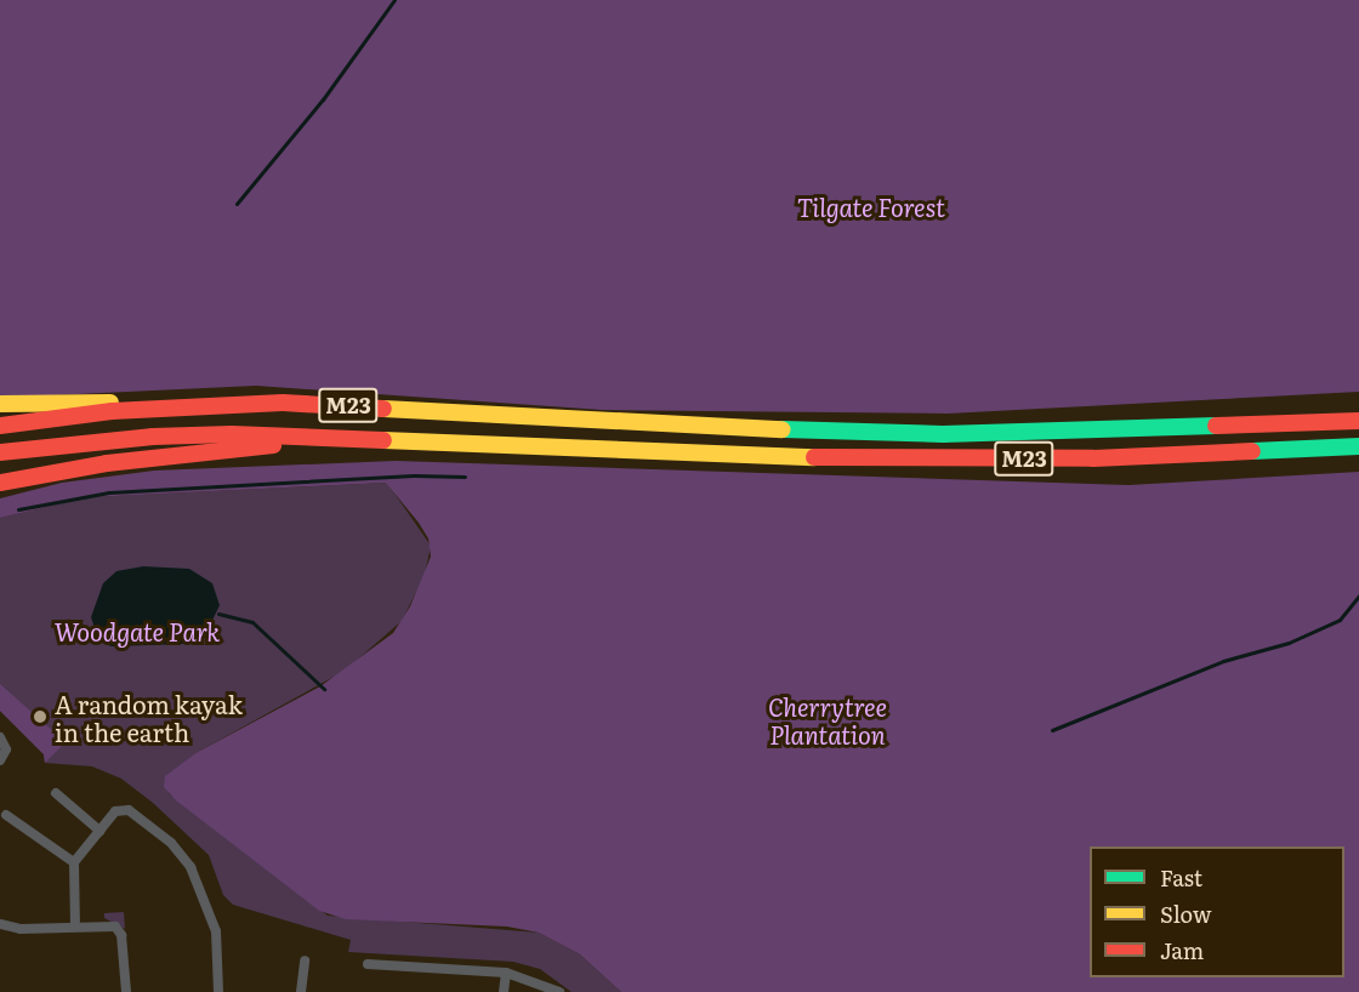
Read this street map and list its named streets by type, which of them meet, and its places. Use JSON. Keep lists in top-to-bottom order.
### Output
{
  "streets": {
    "highway": ["M23"]
  },
  "parks": ["Tilgate Forest", "Woodgate Park", "Cherrytree Plantation"],
  "places": ["A random kayak in the earth"],
  "legend": ["Fast", "Slow", "Jam"]
}
